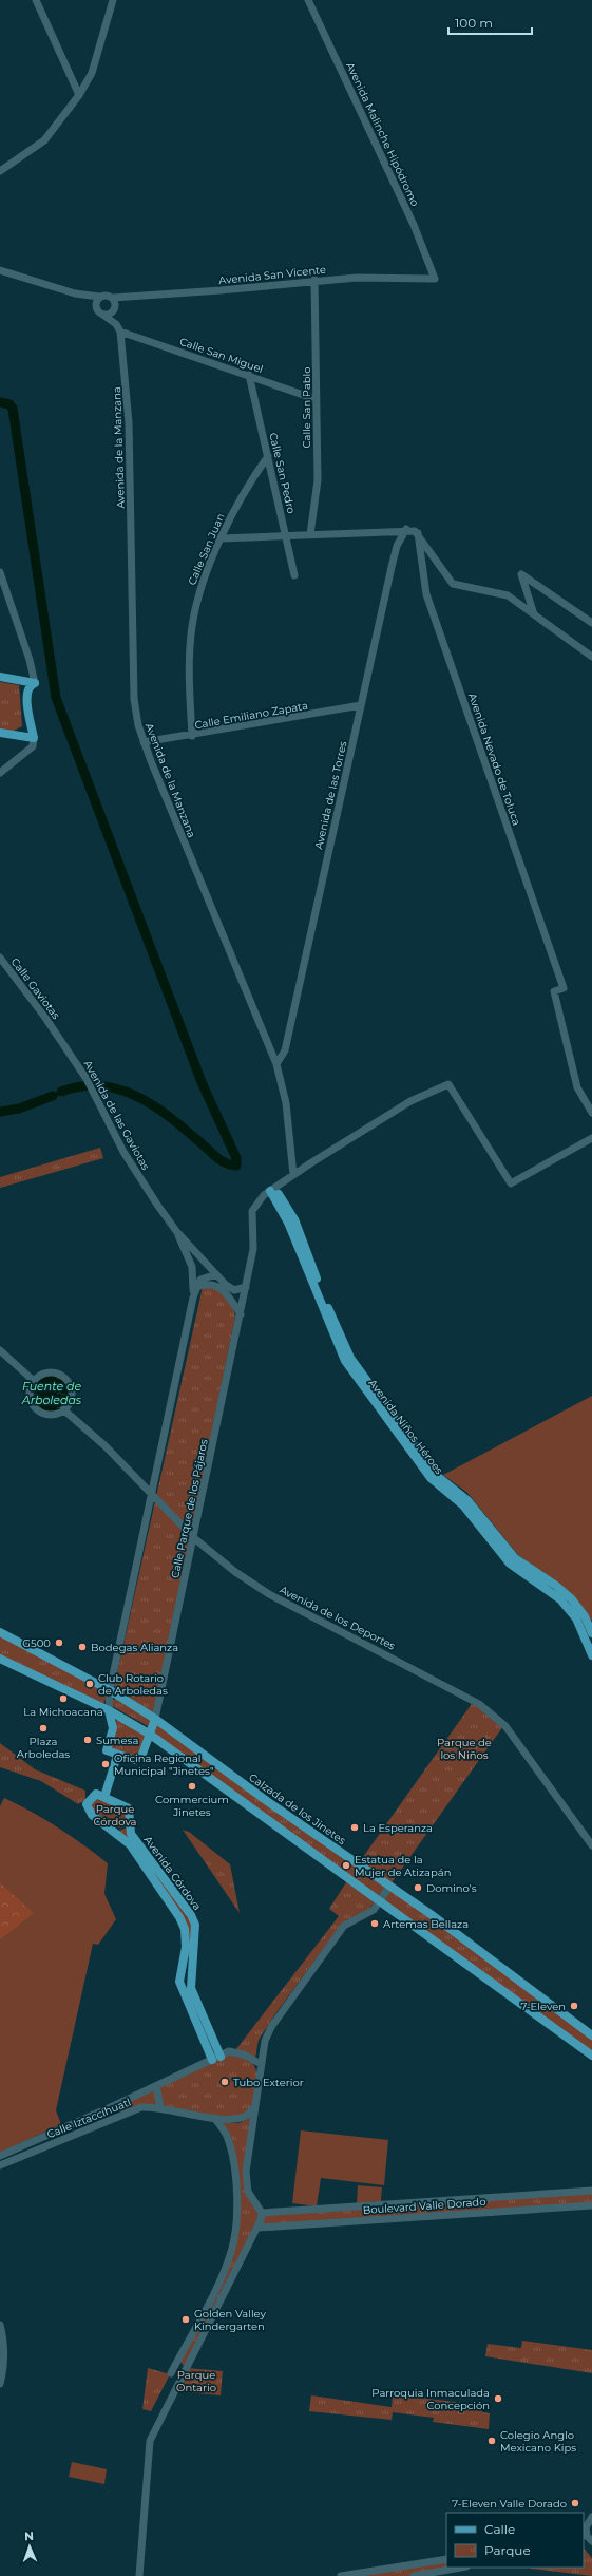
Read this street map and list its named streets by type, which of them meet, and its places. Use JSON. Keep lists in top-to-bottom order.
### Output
{
  "streets": {
    "main road": [
      "Avenida Niños Héroes",
      "Calle Parque de los Pájaros",
      "Calzada de los Jinetes",
      "Avenida Córdova"
    ],
    "street": [
      "Avenida Malinche Hipódromo",
      "Avenida San Vicente",
      "Calle San Miguel",
      "Calle San Pablo",
      "Avenida de la Manzana",
      "Calle San Pedro",
      "Calle San Juan",
      "Calle Emiliano Zapata",
      "Avenida Nevado de Toluca",
      "Avenida de las Torres",
      "Calle Gaviotas",
      "Avenida de las Gaviotas",
      "Avenida de los Deportes",
      "Calle Iztaccíhuatl",
      "Boulevard Valle Dorado"
    ]
  },
  "crossings": [
    ["Avenida Malinche Hipódromo", "Avenida San Vicente"],
    ["Avenida San Vicente", "Calle San Pablo"],
    ["Avenida San Vicente", "Avenida de la Manzana"],
    ["Calle San Miguel", "Calle San Pablo"],
    ["Calle San Miguel", "Avenida de la Manzana"],
    ["Calle San Miguel", "Calle San Pedro"],
    ["Avenida de la Manzana", "Calle Emiliano Zapata"],
    ["Avenida de la Manzana", "Avenida de las Torres"],
    ["Avenida de la Manzana", "Calle Parque de los Pájaros"],
    ["Calle San Pedro", "Calle San Juan"],
    ["Calle San Juan", "Calle Emiliano Zapata"],
    ["Calle Emiliano Zapata", "Avenida de las Torres"],
    ["Calle Gaviotas", "Avenida de las Gaviotas"],
    ["Avenida de las Gaviotas", "Calle Parque de los Pájaros"],
    ["Avenida Niños Héroes", "Calle Parque de los Pájaros"],
    ["Calle Parque de los Pájaros", "Avenida de los Deportes"],
    ["Calle Parque de los Pájaros", "Calzada de los Jinetes"],
    ["Avenida Córdova", "Calle Iztaccíhuatl"]
  ],
  "water": ["Fuente de Arboledas"],
  "parks": ["Parque de los Niños", "Parque Córdova", "Parque Ontario"],
  "places": [
    "G500",
    "Bodegas Alianza",
    "Club Rotario de Arboledas",
    "La Michoacana",
    "Plaza Arboledas",
    "Sumesa",
    "Oficina Regional Municipal \"Jinetes\"",
    "Commercium Jinetes",
    "La Esperanza",
    "Estatua de la Mujer de Atizapán",
    "Domino's",
    "Artemas Bellaza",
    "7-Eleven",
    "Tubo Exterior",
    "Golden Valley Kindergarten",
    "Parroquia Inmaculada Concepción",
    "Colegio Anglo Mexicano Kips",
    "7-Eleven Valle Dorado"
  ],
  "legend": ["Calle", "Parque"],
  "scale_bar": "100 m",
  "north": "top"
}
